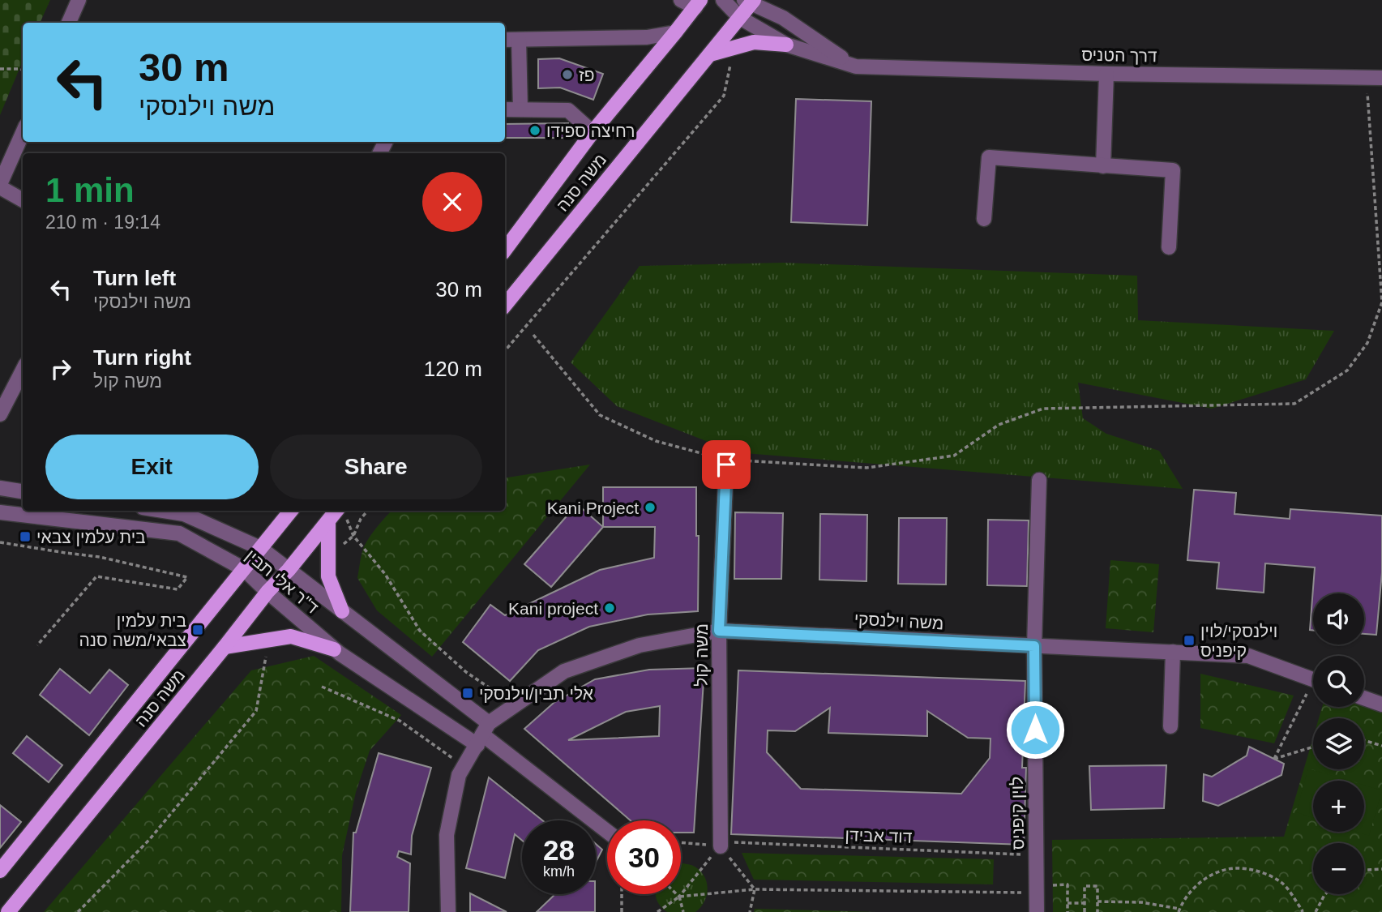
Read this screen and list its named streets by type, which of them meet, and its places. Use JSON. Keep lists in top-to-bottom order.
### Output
{
  "streets": {
    "main road": ["משה סנה"],
    "street": [
      "דרך הטניס",
      "ד\"ר אלי תבין",
      "משה וילנסקי",
      "משה קול",
      "לוין קיפניס"
    ],
    "path": ["דוד אבידן"]
  },
  "crossings": [
    ["דרך הטניס", "משה סנה"],
    ["משה סנה", "ד\"ר אלי תבין"],
    ["ד\"ר אלי תבין", "משה וילנסקי"],
    ["משה וילנסקי", "משה קול"],
    ["משה וילנסקי", "לוין קיפניס"],
    ["משה קול", "דוד אבידן"],
    ["לוין קיפניס", "דוד אבידן"]
  ],
  "places": {
    "other": [
      "פז",
      "רחיצה ספידו",
      "Kani Project",
      "Kani project"
    ],
    "transit": [
      "בית עלמין צבאי",
      "בית עלמין צבאי/משה סנה",
      "וילנסקי/לוין קיפניס",
      "אלי תבין/וילנסקי"
    ]
  },
  "page": {
    "turn": ["30 m", "משה וילנסקי"],
    "heading": ["1 min", "210 m · 19:14"],
    "list": [
      {
        "name": "Turn left",
        "note": "משה וילנסקי",
        "value": "30 m"
      },
      {
        "name": "Turn right",
        "note": "משה קול",
        "value": "120 m"
      }
    ],
    "buttons": ["Exit", "Share"],
    "map_buttons": ["+", "−"],
    "speed": "28 km/h",
    "limit": "30"
  }
}
